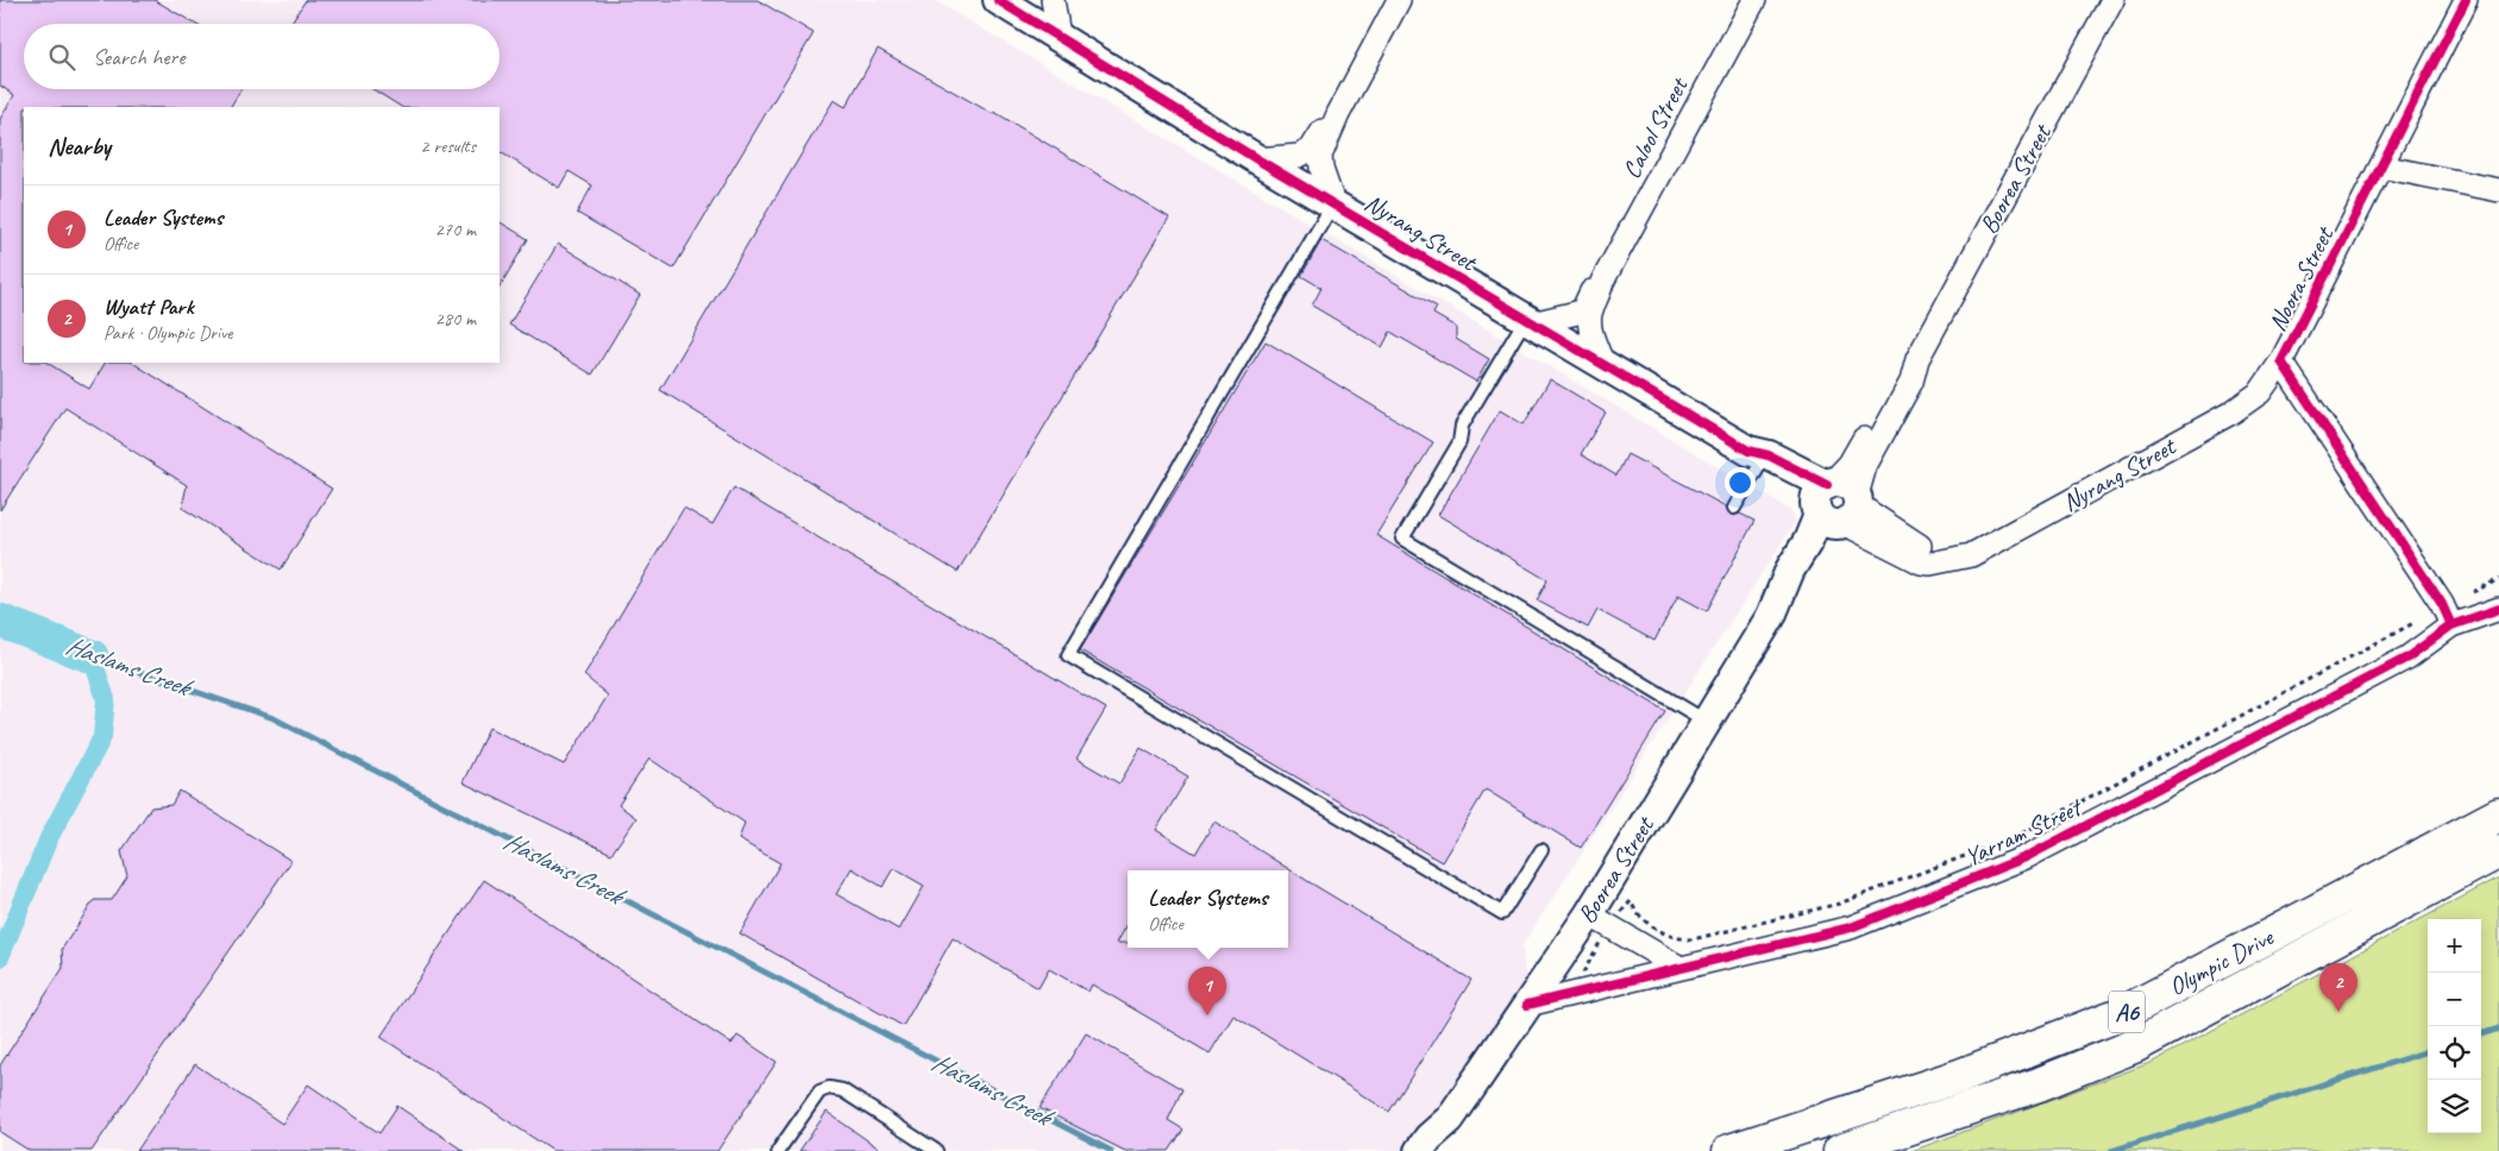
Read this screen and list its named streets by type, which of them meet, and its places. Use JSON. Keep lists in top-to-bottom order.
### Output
{
  "streets": {
    "highway": ["Olympic Drive", "A6"],
    "street": [
      "Calool Street",
      "Boorea Street",
      "Nyrang Street",
      "Noora Street",
      "Yarram Street"
    ]
  },
  "crossings": [
    ["Calool Street", "Nyrang Street"],
    ["Boorea Street", "Nyrang Street"],
    ["Boorea Street", "Yarram Street"],
    ["Nyrang Street", "Noora Street"],
    ["Noora Street", "Yarram Street"]
  ],
  "water": ["Haslams Creek"],
  "page": {
    "search": "Search here",
    "heading": ["Nearby", "2 results"],
    "list": [
      {
        "mark": "1",
        "name": "Leader Systems",
        "note": "Office",
        "value": "270 m"
      },
      {
        "mark": "2",
        "name": "Wyatt Park",
        "note": "Park · Olympic Drive",
        "value": "280 m"
      }
    ],
    "popup": ["Leader Systems", "Office"],
    "map_buttons": ["+", "−"],
    "pins": ["2", "1"]
  }
}
